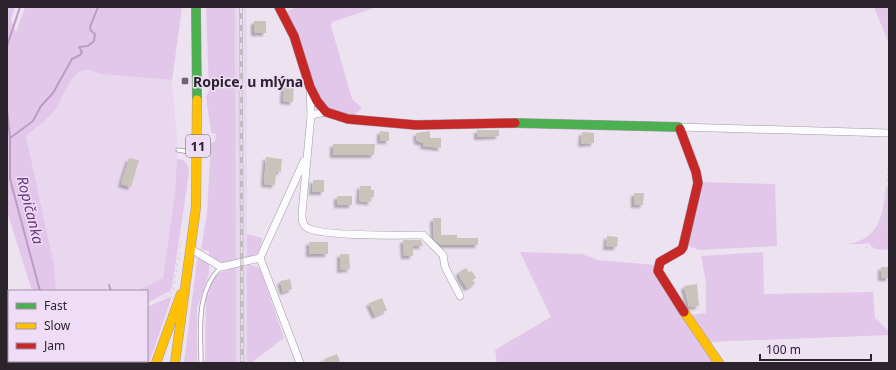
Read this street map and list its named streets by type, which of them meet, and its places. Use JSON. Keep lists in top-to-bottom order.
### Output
{
  "streets": {
    "street": ["11"]
  },
  "water": ["Ropičanka"],
  "places": {
    "transit": ["Ropice, u mlýna"]
  },
  "legend": ["Fast", "Slow", "Jam"],
  "scale_bar": "100 m"
}
